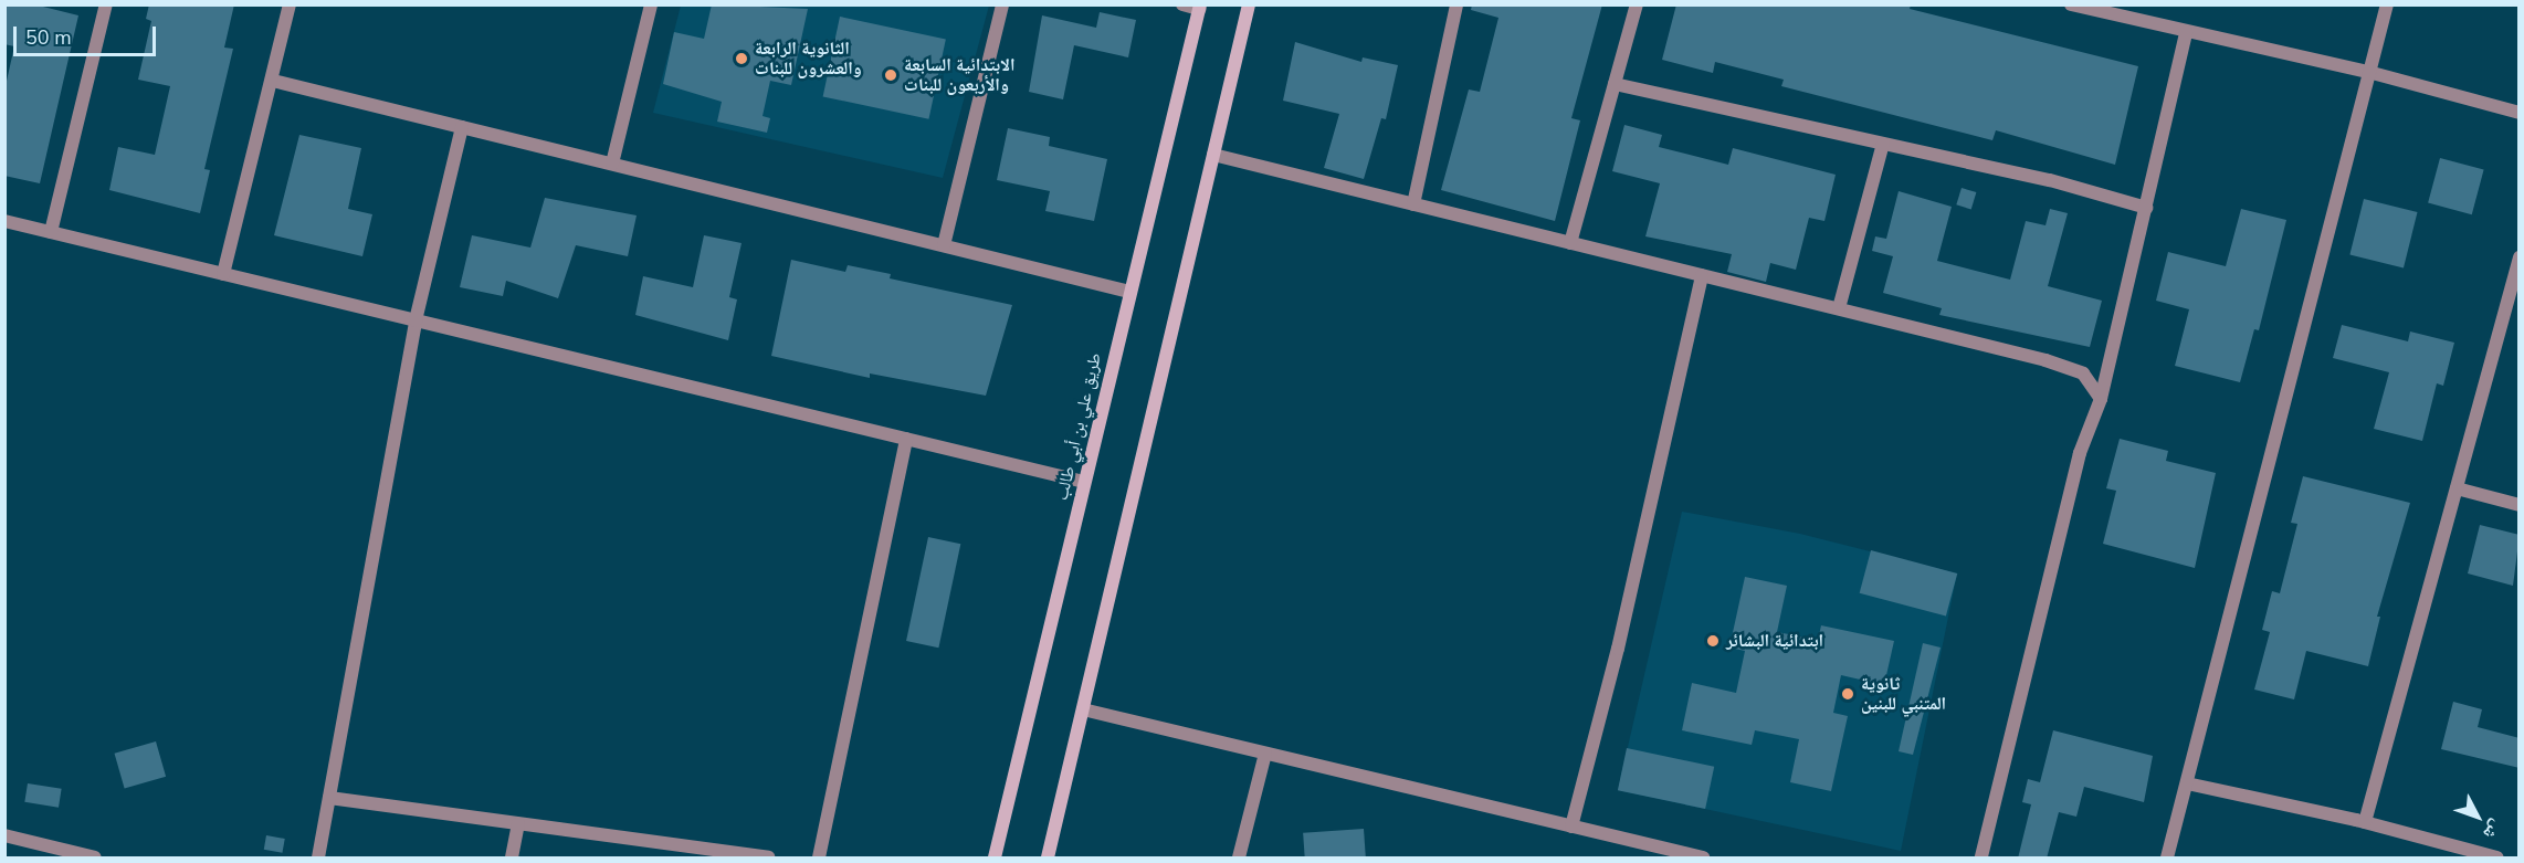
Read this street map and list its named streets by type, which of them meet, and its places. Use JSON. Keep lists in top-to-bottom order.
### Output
{
  "streets": {
    "main road": ["طريق علي بن أبي طالب"]
  },
  "places": [
    "الثانوية الرابعة والعشرون للبنات",
    "الابتدائية السابعة والأربعون للبنات",
    "ابتدائية البشائر",
    "ثانوية المتنبي للبنين"
  ],
  "scale_bar": "50 m",
  "north": "bottom right"
}
